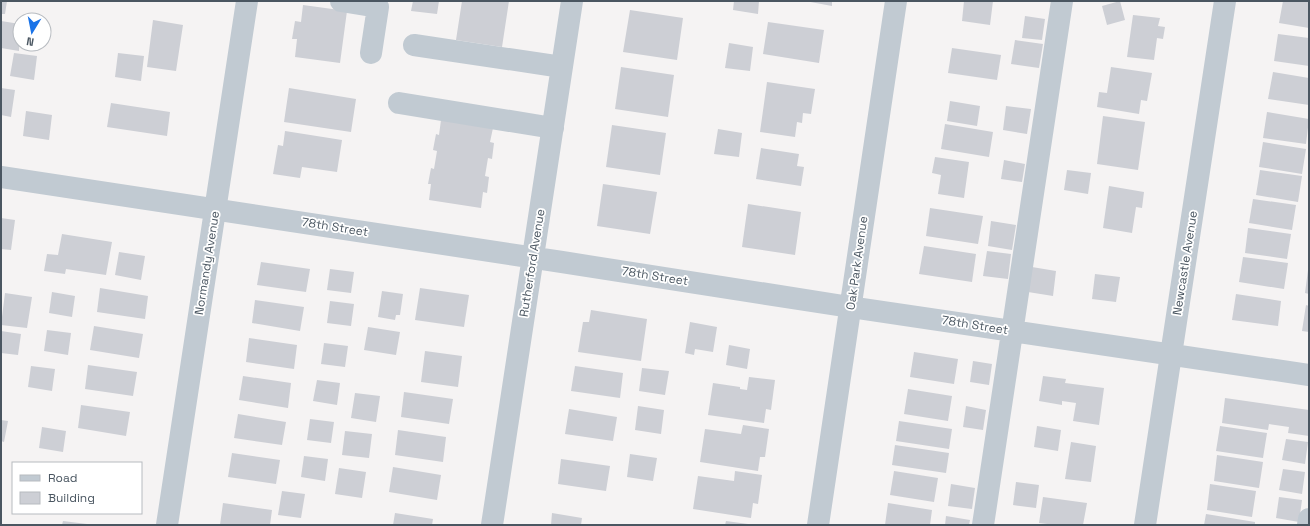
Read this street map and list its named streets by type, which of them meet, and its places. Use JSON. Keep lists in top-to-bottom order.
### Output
{
  "streets": {
    "street": [
      "78th Street",
      "Normandy Avenue",
      "Rutherford Avenue",
      "Oak Park Avenue",
      "Newcastle Avenue"
    ]
  },
  "crossings": [
    ["78th Street", "Normandy Avenue"],
    ["78th Street", "Rutherford Avenue"],
    ["78th Street", "Oak Park Avenue"],
    ["78th Street", "Newcastle Avenue"]
  ],
  "legend": ["Road", "Building"],
  "north": "bottom"
}
